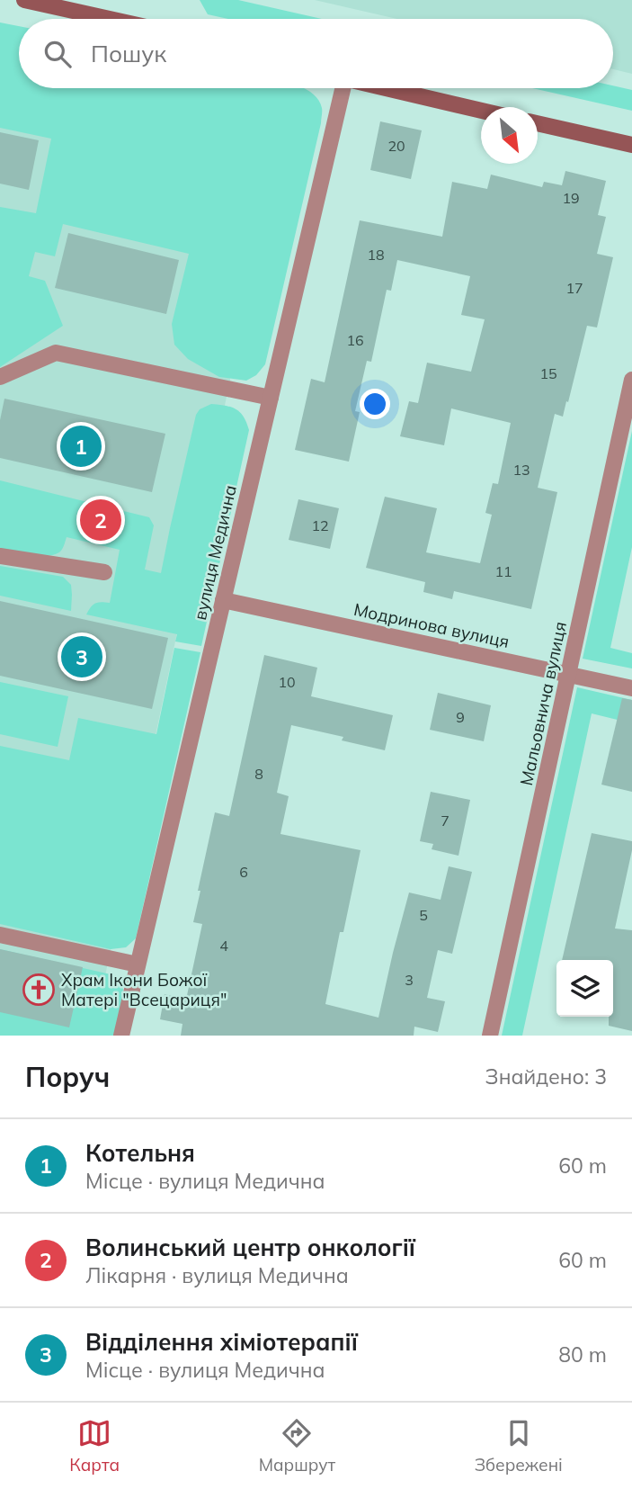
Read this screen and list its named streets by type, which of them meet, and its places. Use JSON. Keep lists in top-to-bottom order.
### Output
{
  "streets": {
    "street": ["вулиця Медична", "Модринова вулиця", "Мальовнича вулиця"]
  },
  "crossings": [
    ["вулиця Медична", "Модринова вулиця"],
    ["Модринова вулиця", "Мальовнича вулиця"]
  ],
  "places": {
    "church": ["Храм Ікони Божої Матері \"Всецариця\""]
  },
  "house_numbers": [
    "20",
    "19",
    "18",
    "17",
    "16",
    "15",
    "13",
    "12",
    "11",
    "10",
    "9",
    "8",
    "7",
    "6",
    "5",
    "4",
    "3"
  ],
  "north": "bottom right",
  "page": {
    "search": "Пошук",
    "pins": ["1", "2", "3"],
    "heading": ["Поруч", "Знайдено: 3"],
    "list": [
      {
        "mark": "1",
        "name": "Котельня",
        "note": "Місце · вулиця Медична",
        "value": "60 m"
      },
      {
        "mark": "2",
        "name": "Волинський центр онкології",
        "note": "Лікарня · вулиця Медична",
        "value": "60 m"
      },
      {
        "mark": "3",
        "name": "Відділення хіміотерапії",
        "note": "Місце · вулиця Медична",
        "value": "80 m"
      }
    ],
    "nav": ["Карта", "Маршрут", "Збережені"]
  }
}
